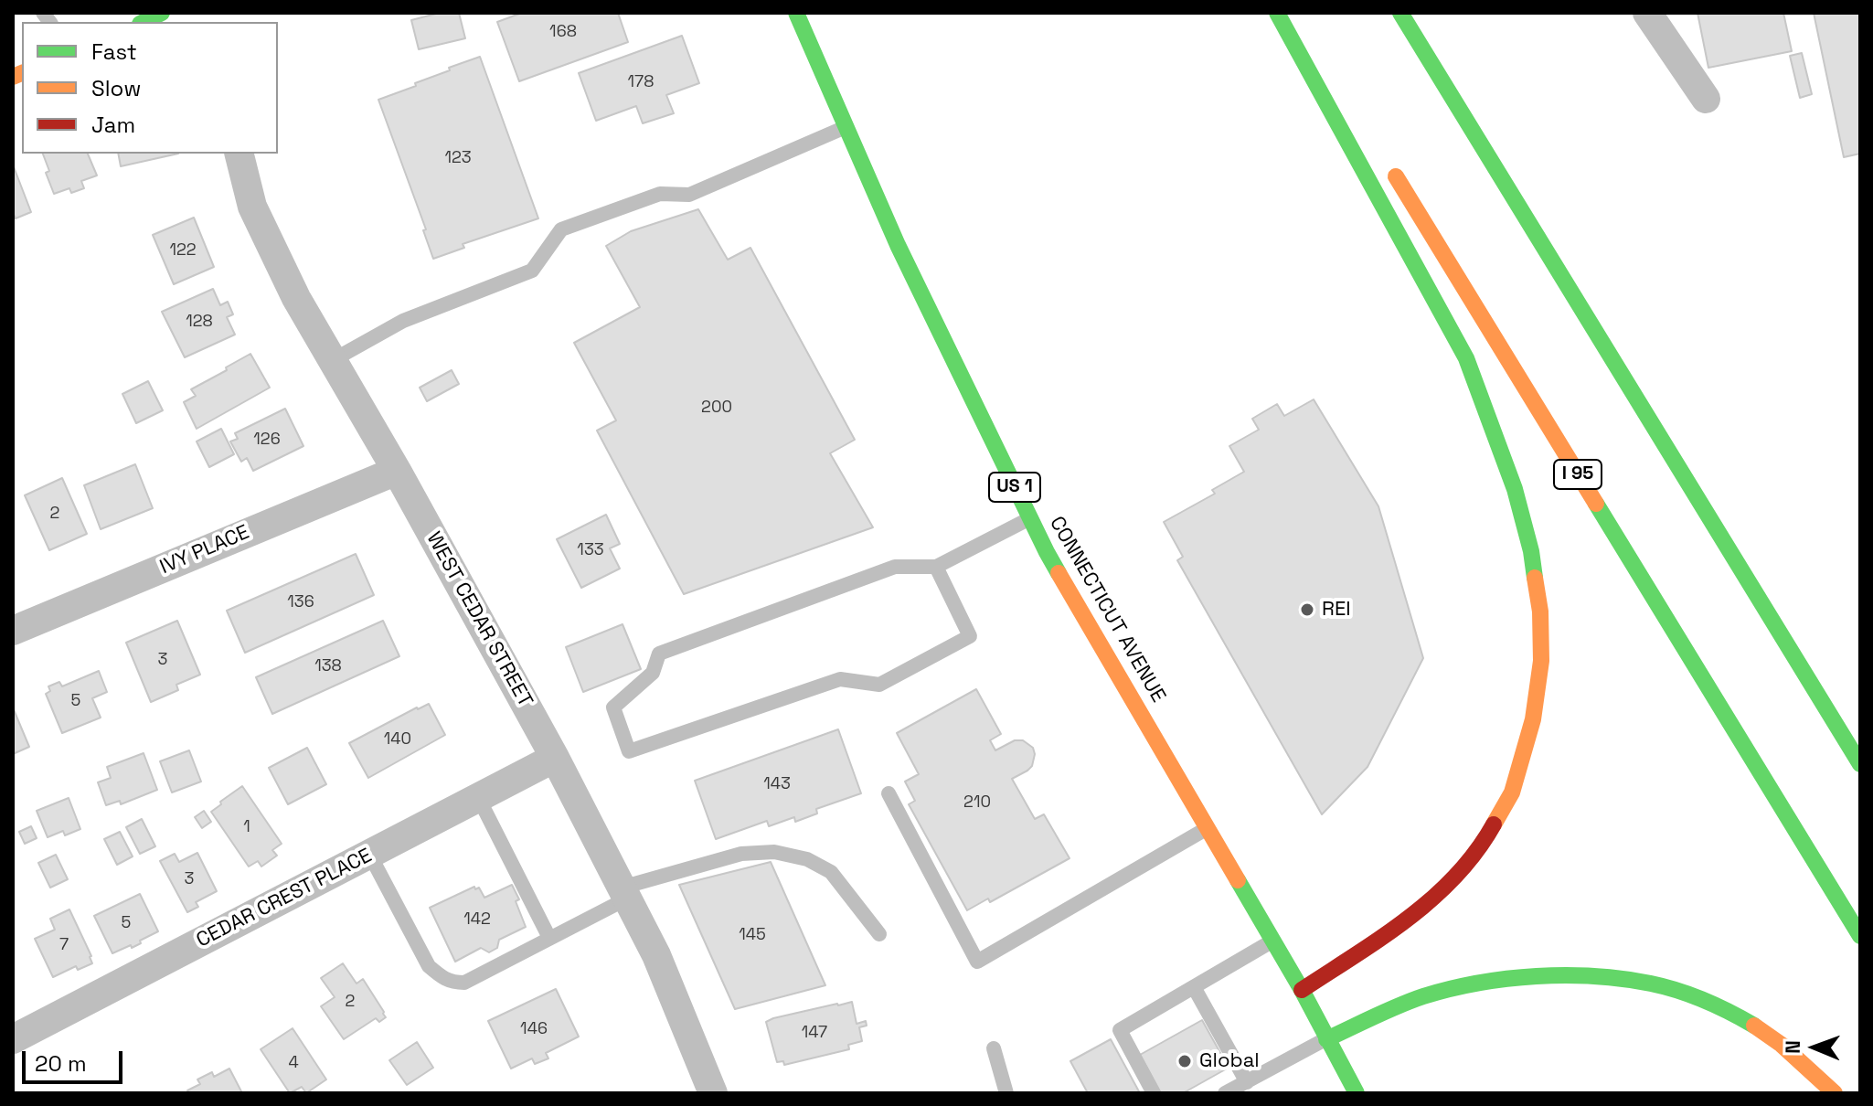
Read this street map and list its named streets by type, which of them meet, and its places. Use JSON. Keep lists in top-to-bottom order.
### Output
{
  "streets": {
    "main road": ["I 95", "US 1", "CONNECTICUT AVENUE"],
    "street": ["IVY PLACE", "WEST CEDAR STREET", "CEDAR CREST PLACE"]
  },
  "crossings": [
    ["IVY PLACE", "WEST CEDAR STREET"],
    ["WEST CEDAR STREET", "CEDAR CREST PLACE"]
  ],
  "places": ["REI", "Global"],
  "house_numbers": [
    "168",
    "178",
    "123",
    "122",
    "128",
    "200",
    "126",
    "2",
    "133",
    "136",
    "3",
    "138",
    "5",
    "140",
    "143",
    "210",
    "1",
    "3",
    "142",
    "5",
    "145",
    "7",
    "2",
    "146",
    "147",
    "4"
  ],
  "legend": ["Fast", "Slow", "Jam"],
  "scale_bar": "20 m",
  "north": "left"
}
